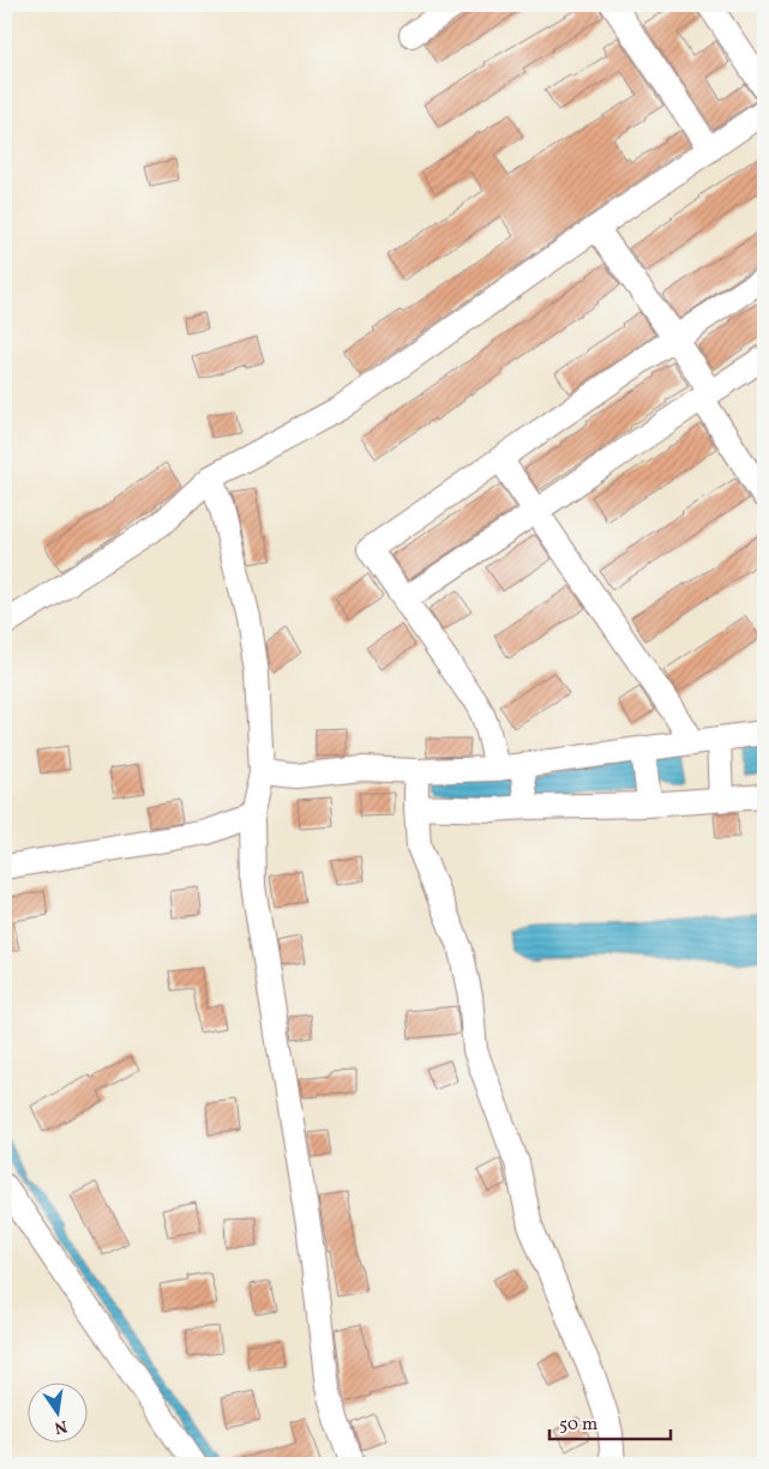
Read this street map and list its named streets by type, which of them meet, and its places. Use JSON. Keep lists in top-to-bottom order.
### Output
{
  "scale_bar": "50 m",
  "north": "bottom"
}
